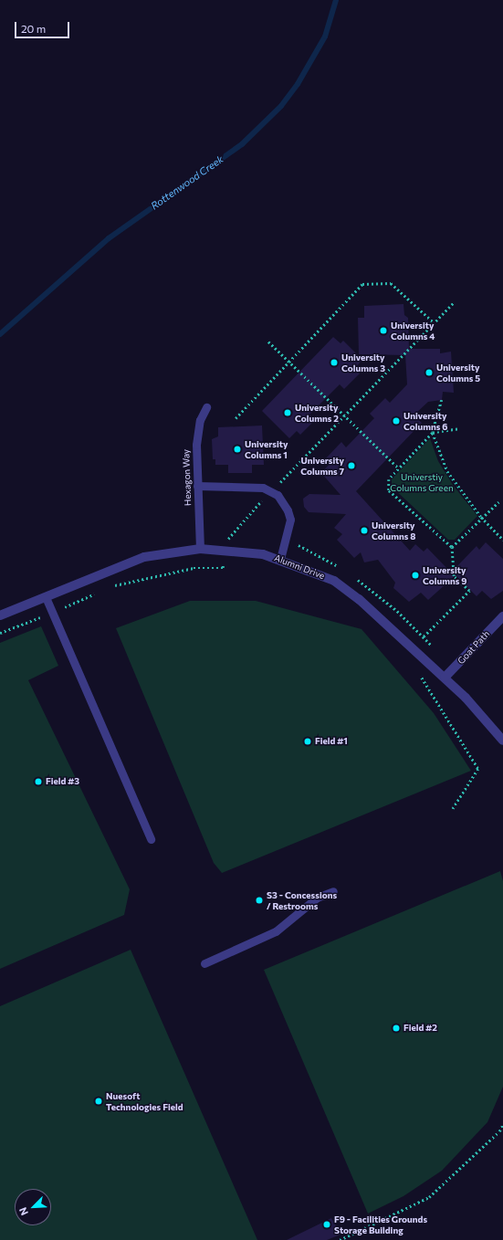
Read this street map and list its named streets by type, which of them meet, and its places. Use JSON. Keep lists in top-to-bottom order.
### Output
{
  "streets": {
    "street": ["Alumni Drive", "Goat Path"],
    "lane": ["Hexagon Way"]
  },
  "crossings": [
    ["Hexagon Way", "Alumni Drive"],
    ["Alumni Drive", "Goat Path"]
  ],
  "water": ["Rottenwood Creek"],
  "parks": ["Universtiy Columns Green"],
  "places": [
    "University Columns 4",
    "University Columns 3",
    "University Columns 5",
    "University Columns 2",
    "University Columns 6",
    "University Columns 1",
    "University Columns 7",
    "University Columns 8",
    "University Columns 9",
    "Field #1",
    "Field #3",
    "S3 - Concessions / Restrooms",
    "Field #2",
    "Nuesoft Technologies Field",
    "F9 - Facilities Grounds Storage Building"
  ],
  "scale_bar": "20 m",
  "north": "bottom left"
}
